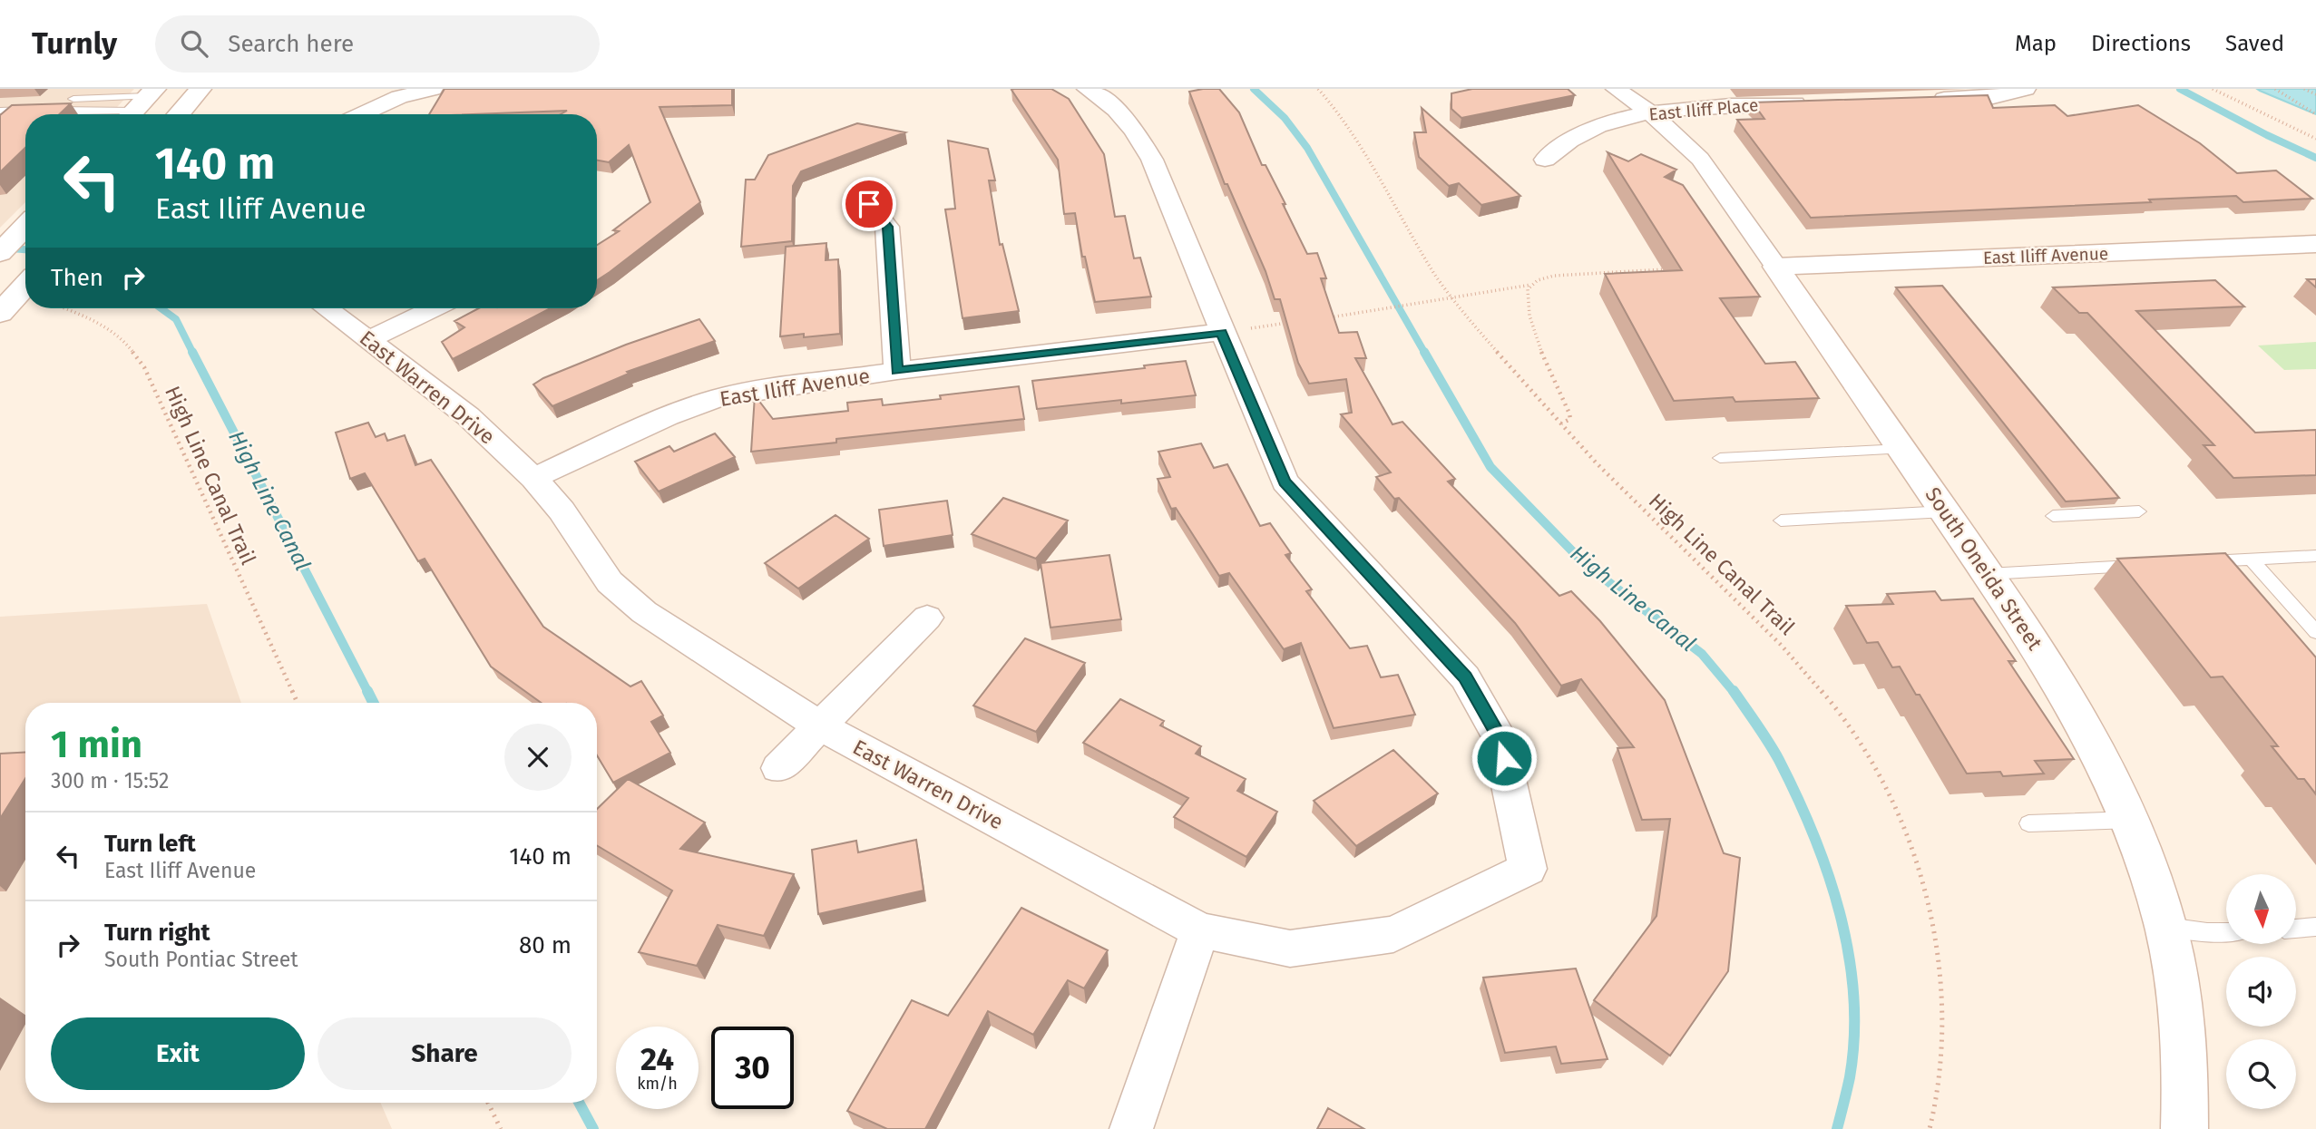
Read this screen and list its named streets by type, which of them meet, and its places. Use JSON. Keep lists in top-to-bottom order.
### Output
{
  "streets": {
    "street": [
      "East Iliff Place",
      "East Iliff Avenue",
      "East Warren Drive",
      "South Oneida Street"
    ],
    "path": ["High Line Canal Trail"]
  },
  "crossings": [
    ["East Iliff Place", "South Oneida Street"],
    ["East Iliff Avenue", "East Warren Drive"],
    ["East Iliff Avenue", "South Oneida Street"]
  ],
  "water": ["High Line Canal"],
  "north": "bottom",
  "page": {
    "header": "Turnly",
    "search": "Search here",
    "nav": ["Map", "Directions", "Saved"],
    "turn": ["140 m", "East Iliff Avenue"],
    "then": "Then",
    "heading": ["1 min", "300 m · 15:52"],
    "list": [
      {
        "name": "Turn left",
        "note": "East Iliff Avenue",
        "value": "140 m"
      },
      {
        "name": "Turn right",
        "note": "South Pontiac Street",
        "value": "80 m"
      }
    ],
    "buttons": ["Exit", "Share"],
    "speed": "24 km/h",
    "limit": "30"
  }
}
